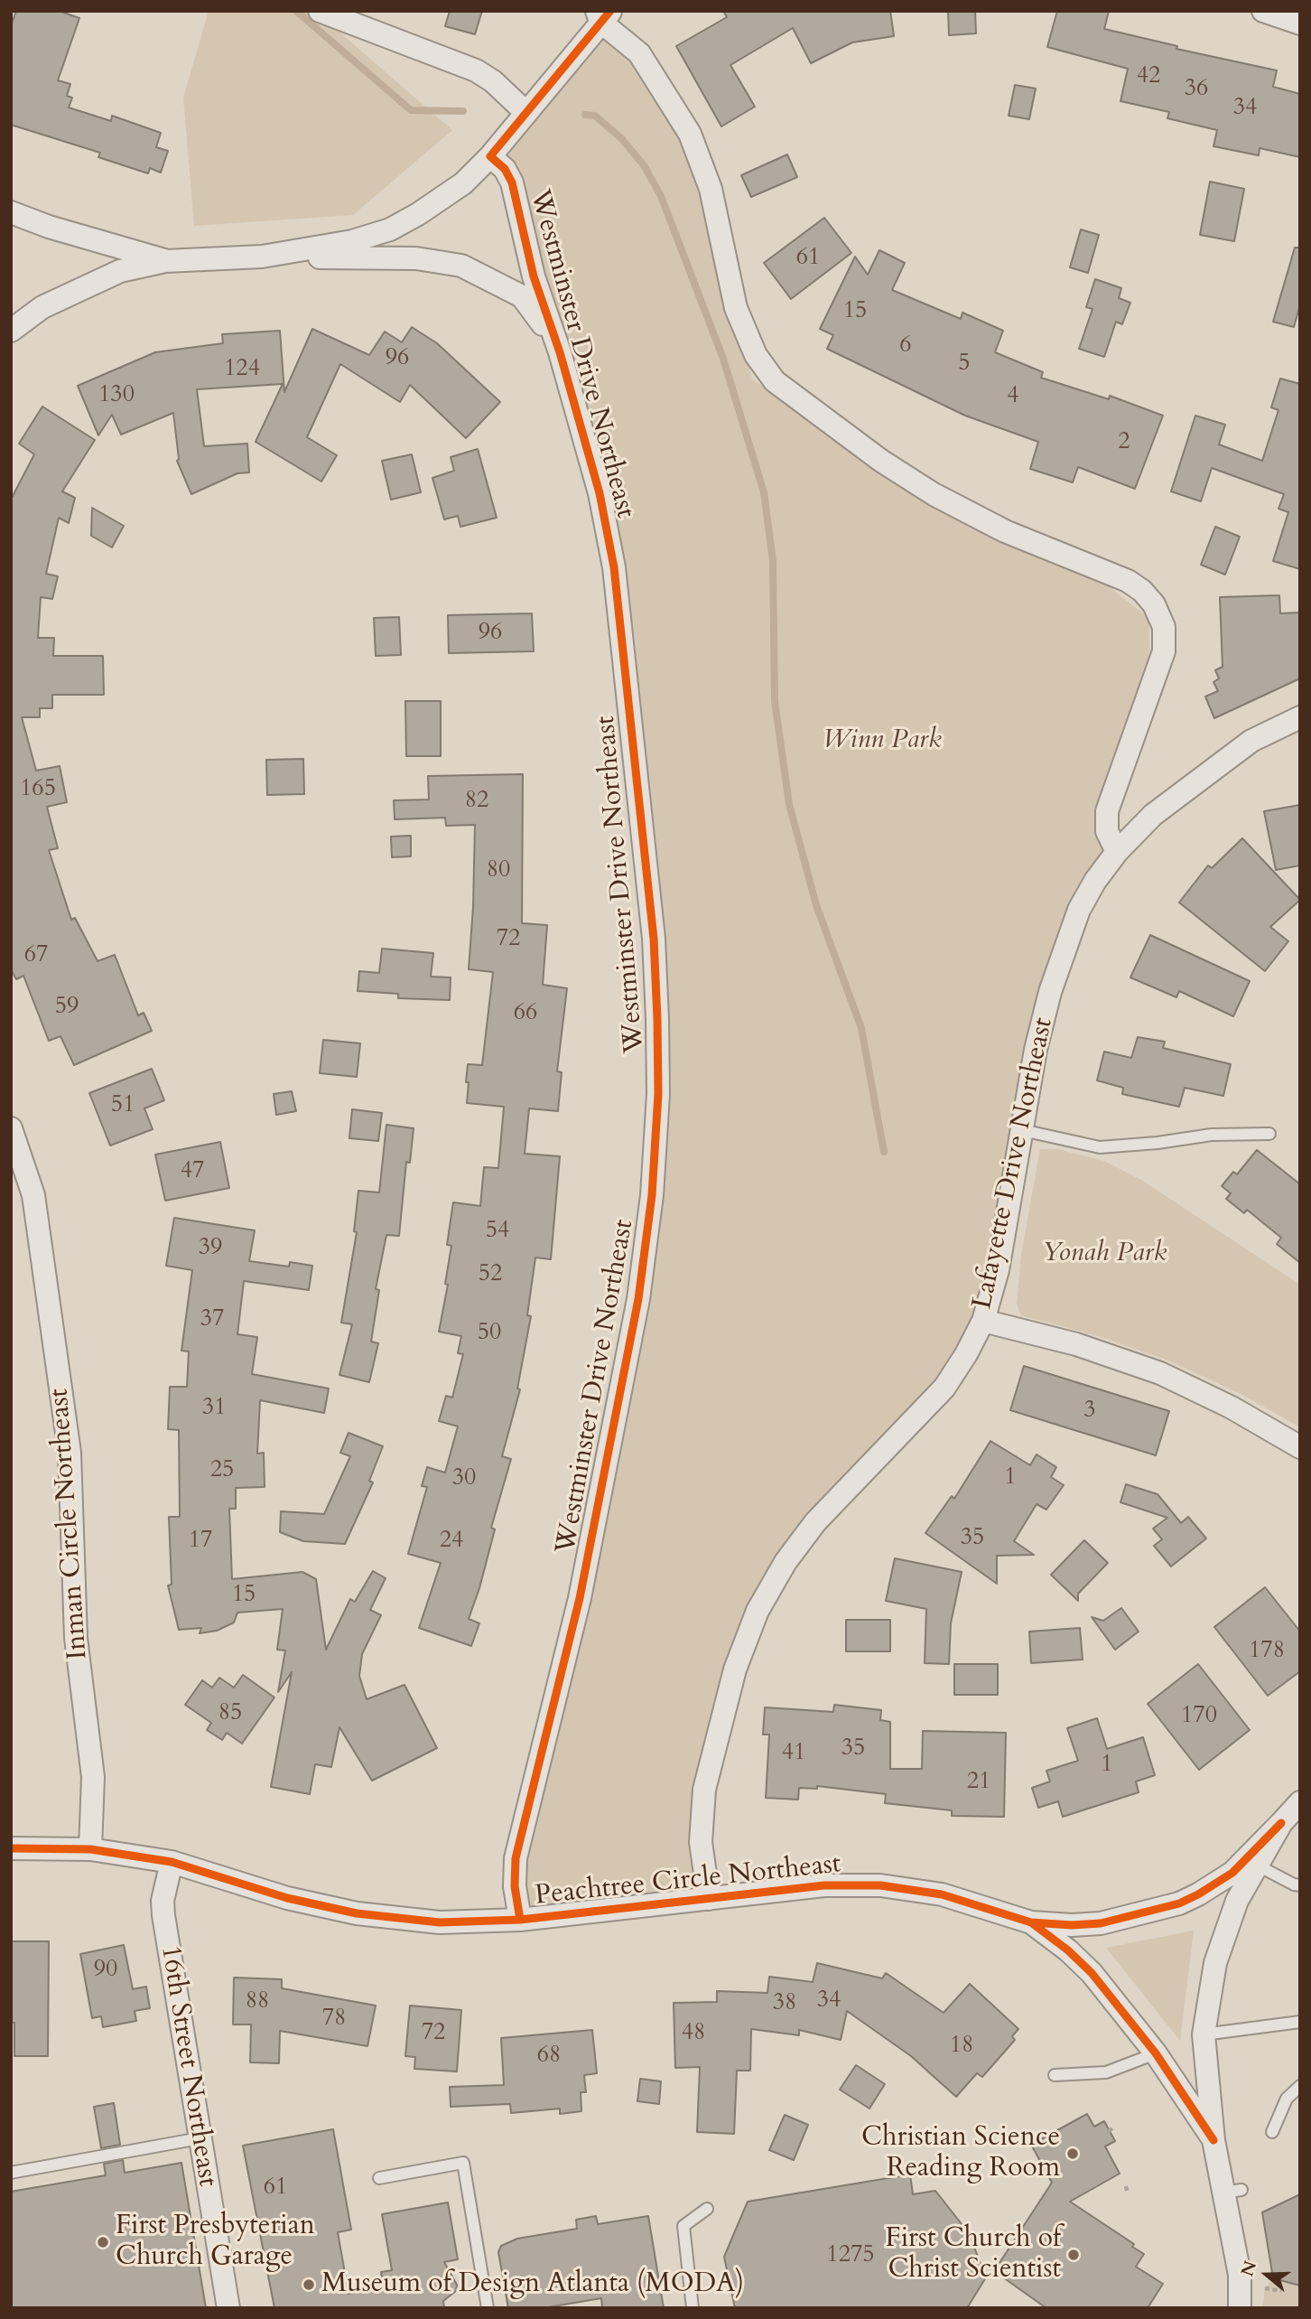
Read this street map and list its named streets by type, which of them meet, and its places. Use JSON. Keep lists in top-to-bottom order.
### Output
{
  "streets": {
    "street": [
      "Westminster Drive Northeast",
      "Lafayette Drive Northeast",
      "Inman Circle Northeast",
      "Peachtree Circle Northeast",
      "16th Street Northeast"
    ]
  },
  "crossings": [
    ["Westminster Drive Northeast", "Peachtree Circle Northeast"],
    ["Lafayette Drive Northeast", "Peachtree Circle Northeast"],
    ["Inman Circle Northeast", "Peachtree Circle Northeast"],
    ["Peachtree Circle Northeast", "16th Street Northeast"]
  ],
  "parks": ["Winn Park", "Yonah Park"],
  "places": [
    "Christian Science Reading Room",
    "First Presbyterian Church Garage",
    "First Church of Christ Scientist",
    "Museum of Design Atlanta (MODA)"
  ],
  "house_numbers": [
    "42",
    "36",
    "34",
    "61",
    "15",
    "6",
    "96",
    "5",
    "124",
    "130",
    "4",
    "2",
    "96",
    "165",
    "82",
    "80",
    "72",
    "67",
    "59",
    "66",
    "51",
    "47",
    "54",
    "39",
    "52",
    "37",
    "50",
    "31",
    "3",
    "25",
    "1",
    "30",
    "35",
    "17",
    "24",
    "15",
    "178",
    "85",
    "170",
    "35",
    "41",
    "1",
    "21",
    "90",
    "34",
    "88",
    "38",
    "78",
    "72",
    "48",
    "18",
    "68",
    "61",
    "1275"
  ],
  "north": "left"
}
